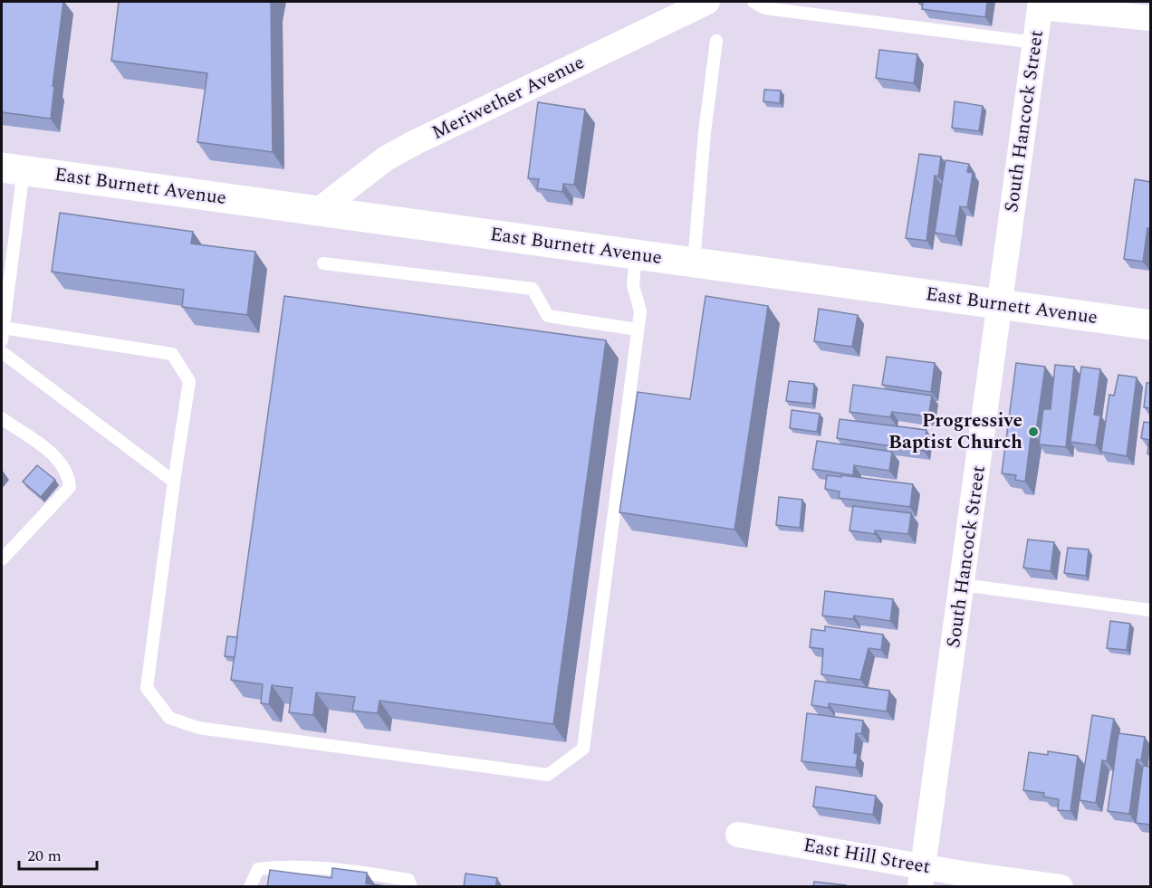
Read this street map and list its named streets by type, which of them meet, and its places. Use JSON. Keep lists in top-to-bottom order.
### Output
{
  "streets": {
    "street": [
      "Meriwether Avenue",
      "South Hancock Street",
      "East Burnett Avenue",
      "East Hill Street"
    ]
  },
  "crossings": [
    ["Meriwether Avenue", "East Burnett Avenue"],
    ["South Hancock Street", "East Burnett Avenue"],
    ["South Hancock Street", "East Hill Street"]
  ],
  "places": ["Progressive Baptist Church"],
  "scale_bar": "20 m"
}
